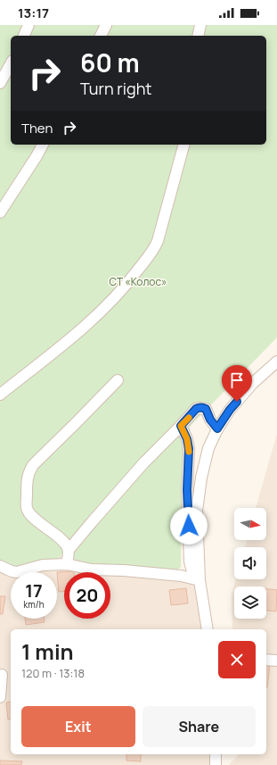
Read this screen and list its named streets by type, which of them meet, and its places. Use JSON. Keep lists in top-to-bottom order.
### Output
{
  "parks": ["СТ «Колос»"],
  "north": "right",
  "page": {
    "status": "13:17",
    "turn": ["60 m", "Turn right"],
    "then": "Then",
    "speed": "17 km/h",
    "limit": "20",
    "heading": ["1 min", "120 m · 13:18"],
    "buttons": ["Exit", "Share"]
  }
}
